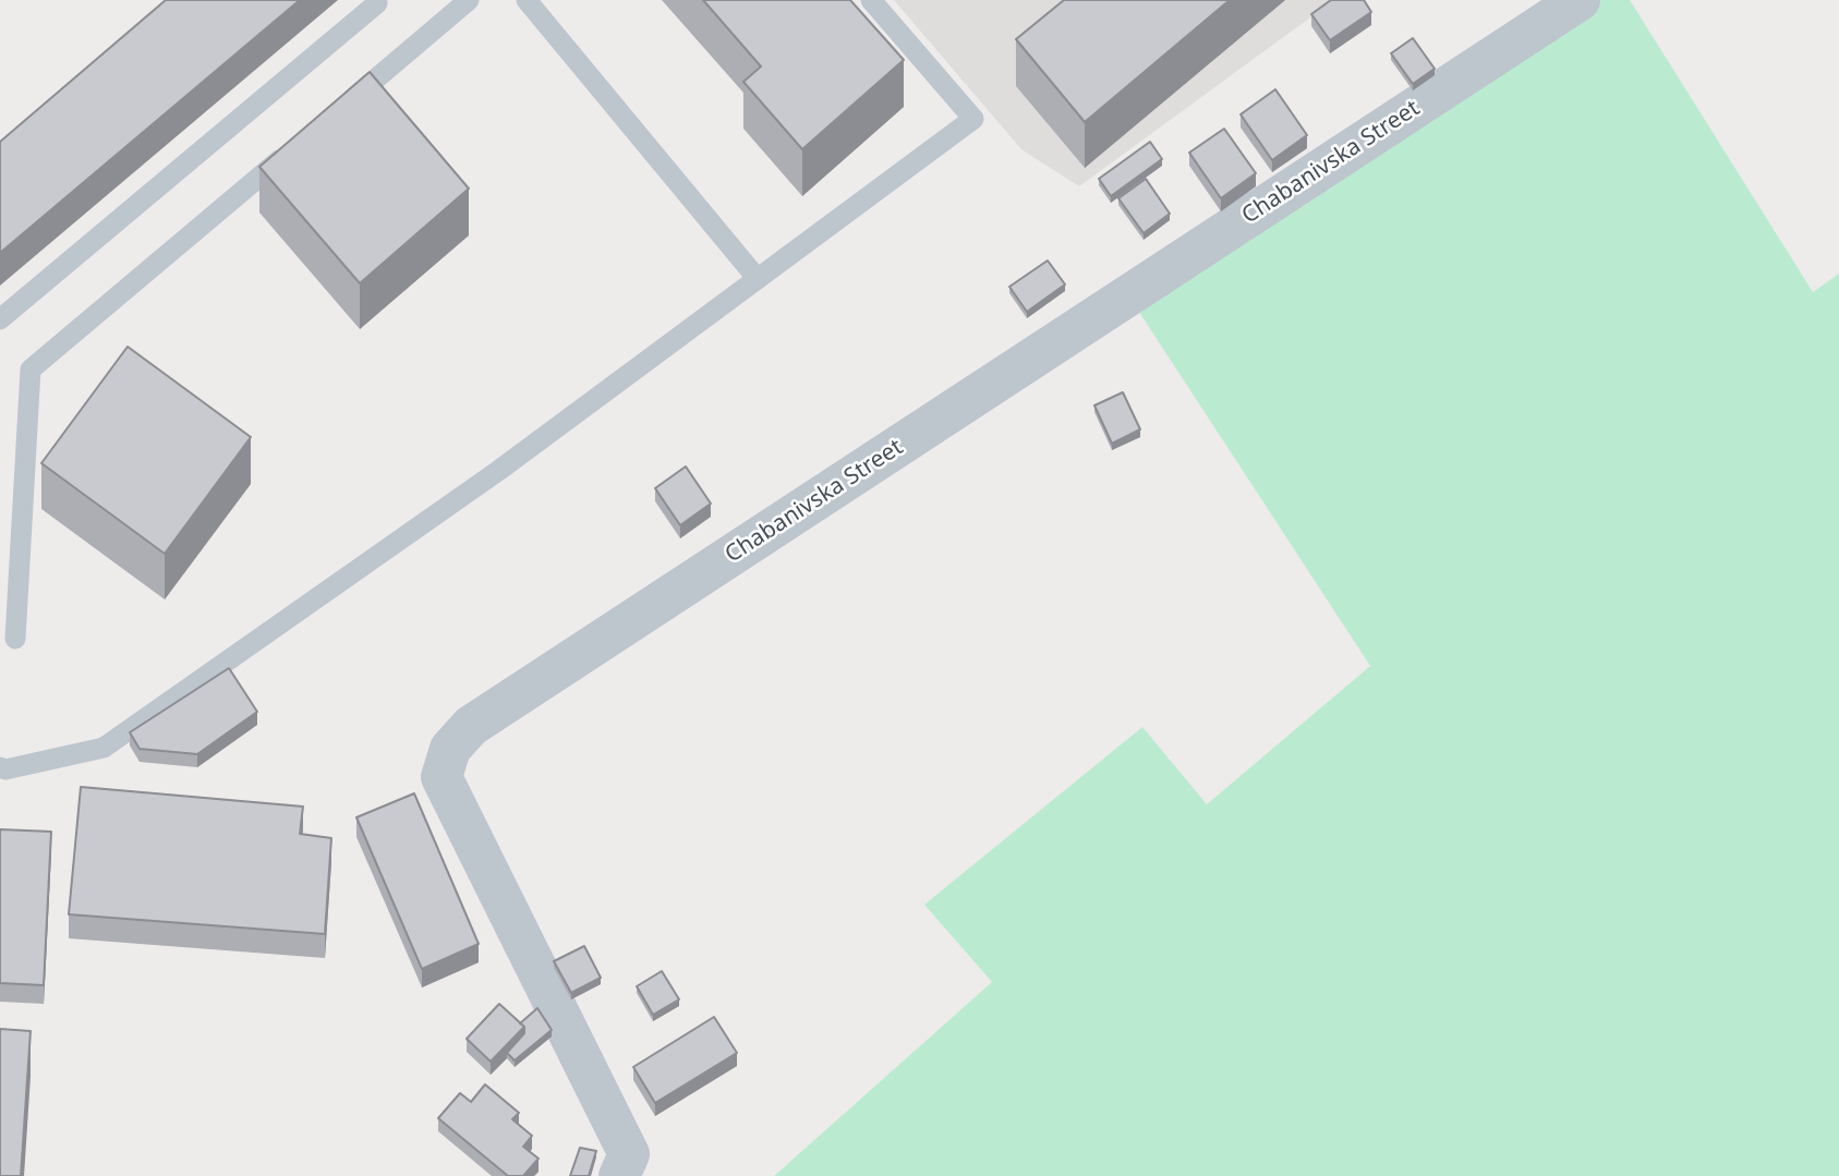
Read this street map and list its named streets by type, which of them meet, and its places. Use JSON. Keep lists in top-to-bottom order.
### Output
{
  "streets": {
    "street": ["Chabanivska Street"]
  }
}
